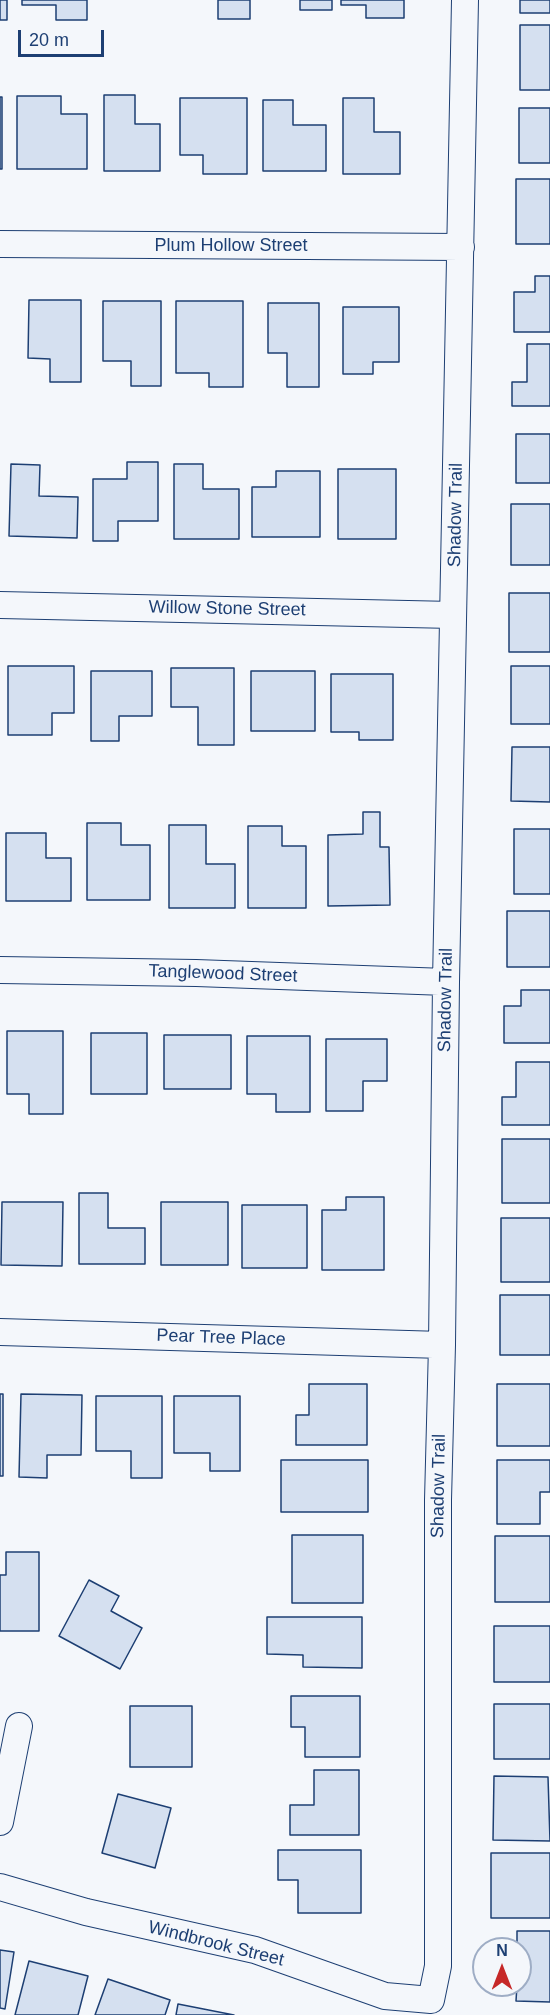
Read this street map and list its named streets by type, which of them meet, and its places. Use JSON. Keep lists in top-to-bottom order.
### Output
{
  "streets": {
    "street": [
      "Plum Hollow Street",
      "Shadow Trail",
      "Willow Stone Street",
      "Tanglewood Street",
      "Pear Tree Place",
      "Windbrook Street"
    ]
  },
  "crossings": [
    ["Plum Hollow Street", "Shadow Trail"],
    ["Shadow Trail", "Willow Stone Street"],
    ["Shadow Trail", "Tanglewood Street"],
    ["Shadow Trail", "Pear Tree Place"],
    ["Shadow Trail", "Windbrook Street"]
  ],
  "scale_bar": "20 m",
  "north": "top"
}
